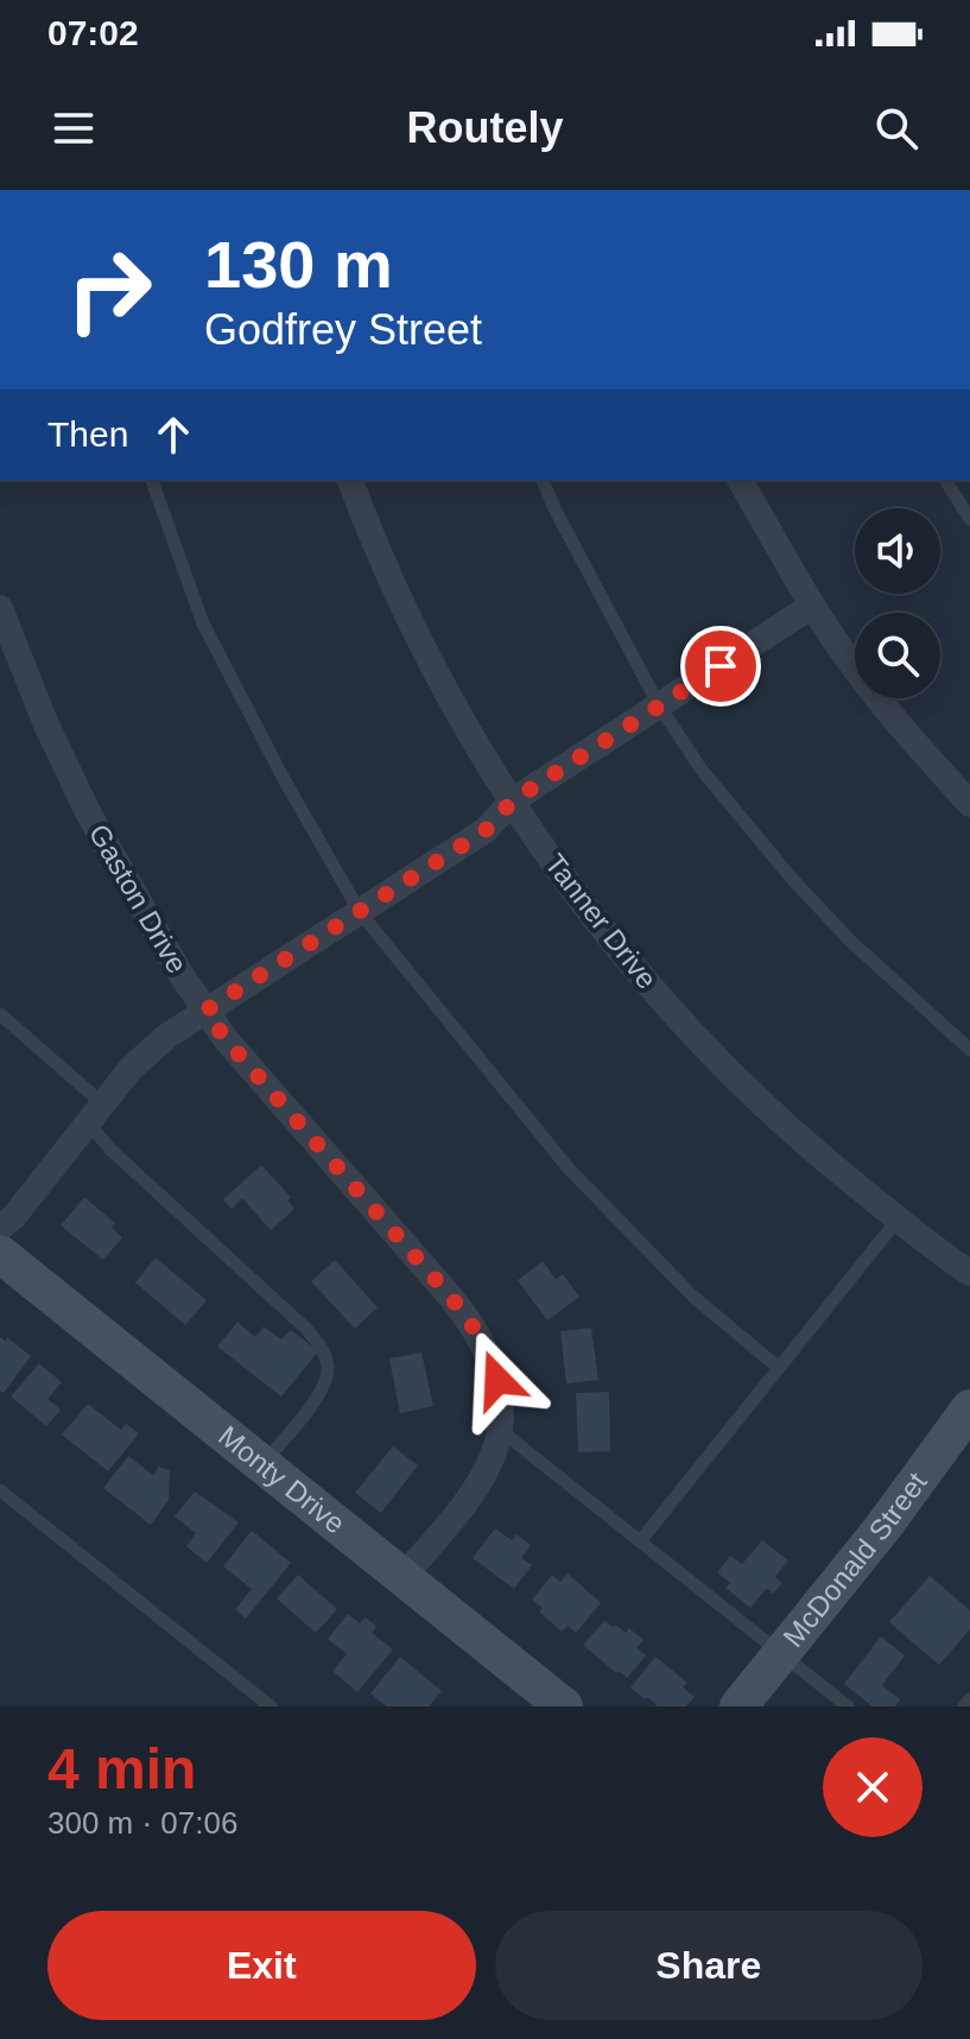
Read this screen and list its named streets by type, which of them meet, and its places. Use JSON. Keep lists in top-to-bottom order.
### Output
{
  "streets": {
    "street": [
      "Gaston Drive",
      "Tanner Drive",
      "Monty Drive",
      "McDonald Street"
    ]
  },
  "crossings": [
    ["Gaston Drive", "Monty Drive"]
  ],
  "page": {
    "status": "07:02",
    "header": "Routely",
    "turn": ["130 m", "Godfrey Street"],
    "then": "Then",
    "heading": ["4 min", "300 m · 07:06"],
    "buttons": ["Exit", "Share"]
  }
}
